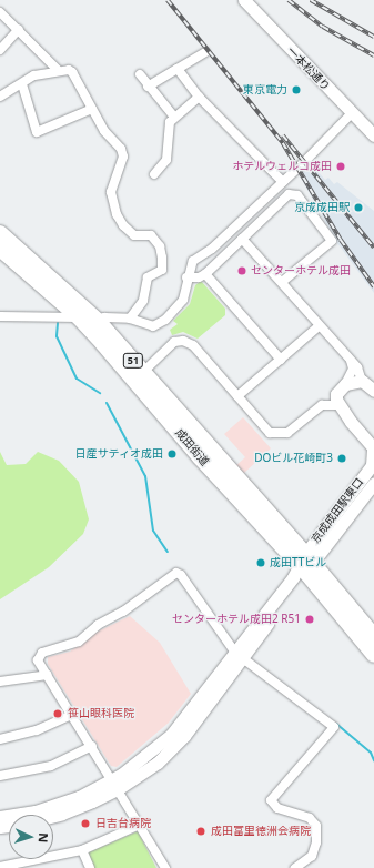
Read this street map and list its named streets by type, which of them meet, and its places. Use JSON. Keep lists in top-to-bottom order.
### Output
{
  "streets": {
    "highway": ["51", "成田街道"],
    "street": ["一本松通り", "京成成田駅東口"]
  },
  "crossings": [
    ["成田街道", "京成成田駅東口"]
  ],
  "places": [
    "東京電力",
    "ホテルウェルコ成田",
    "京成成田駅",
    "センターホテル成田",
    "日産サティオ成田",
    "DOビル花崎町3",
    "成田TTビル",
    "センターホテル成田2 R51",
    "笹山眼科医院",
    "日吉台病院",
    "成田富里徳洲会病院"
  ],
  "north": "right"
}
